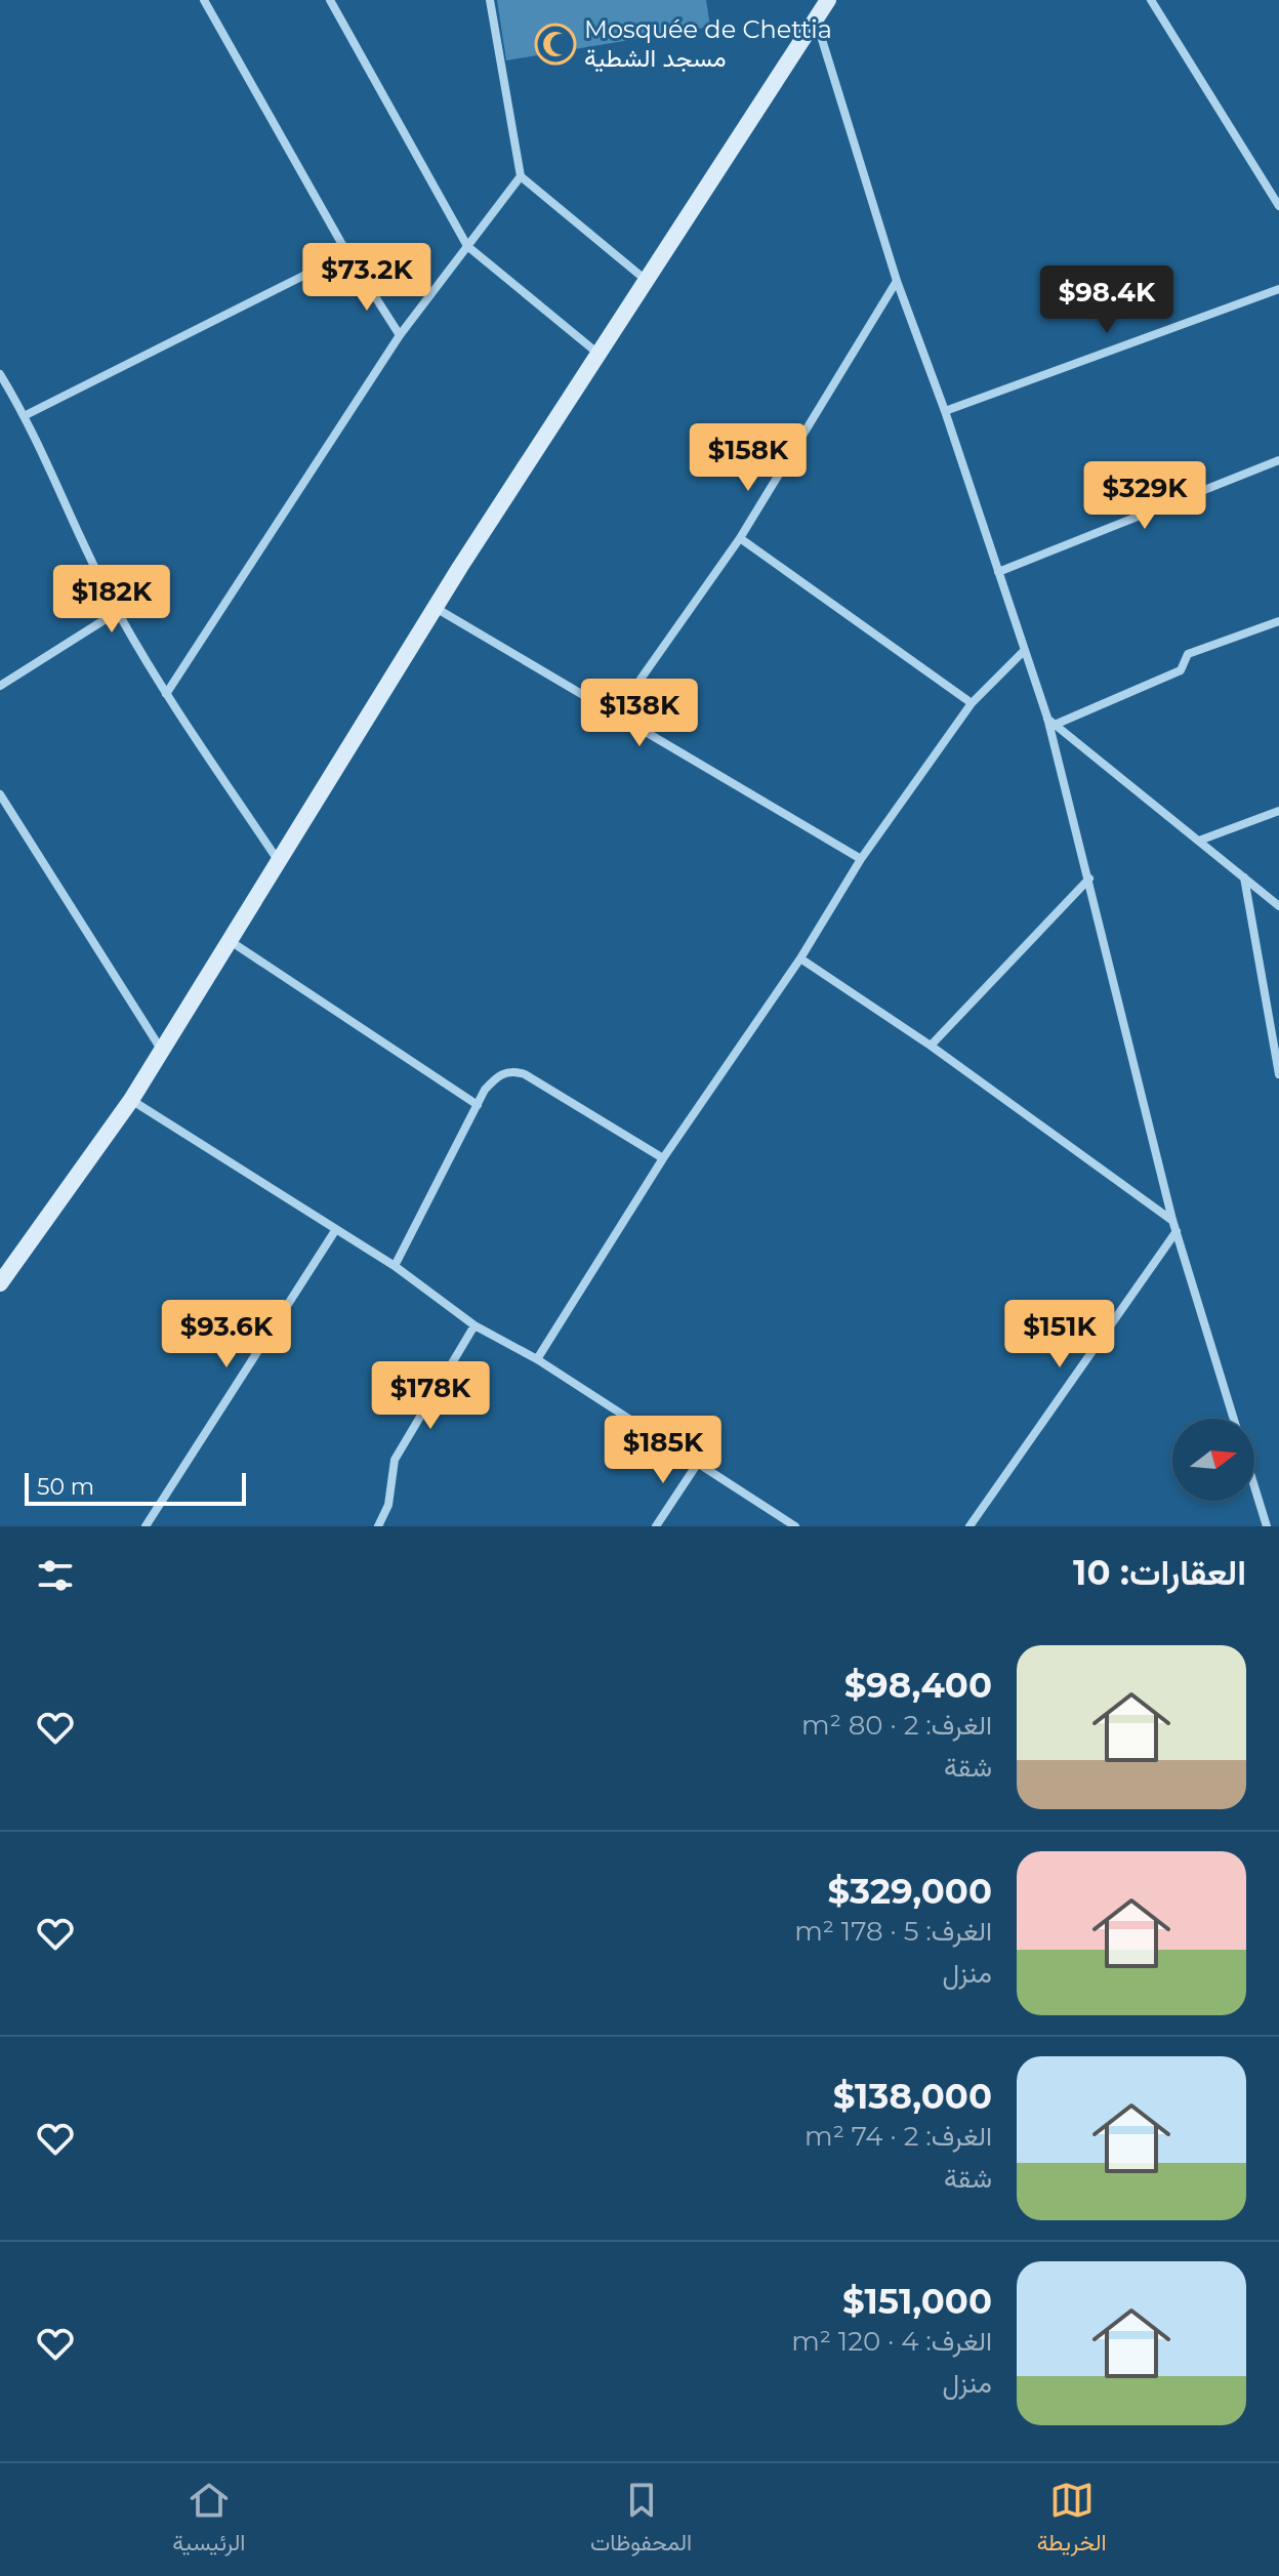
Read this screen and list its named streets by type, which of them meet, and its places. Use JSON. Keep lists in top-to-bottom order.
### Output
{
  "places": {
    "mosque": ["Mosquée de Chettia مسجد الشطية"]
  },
  "scale_bar": "50 m",
  "north": "right",
  "page": {
    "price": [
      "$73.2K",
      "$98.4K",
      "$158K",
      "$329K",
      "$182K",
      "$138K",
      "$93.6K",
      "$151K",
      "$178K",
      "$185K"
    ],
    "scale": "50 m",
    "heading": "العقارات: 10",
    "list": [
      {
        "name": "$98,400",
        "note": "الغرف: 2 · 80 m² · شقة"
      },
      {
        "name": "$329,000",
        "note": "الغرف: 5 · 178 m² · منزل"
      },
      {
        "name": "$138,000",
        "note": "الغرف: 2 · 74 m² · شقة"
      },
      {
        "name": "$151,000",
        "note": "الغرف: 4 · 120 m² · منزل"
      }
    ],
    "tabs": ["الخريطة", "المحفوظات", "الرئيسية"]
  }
}
